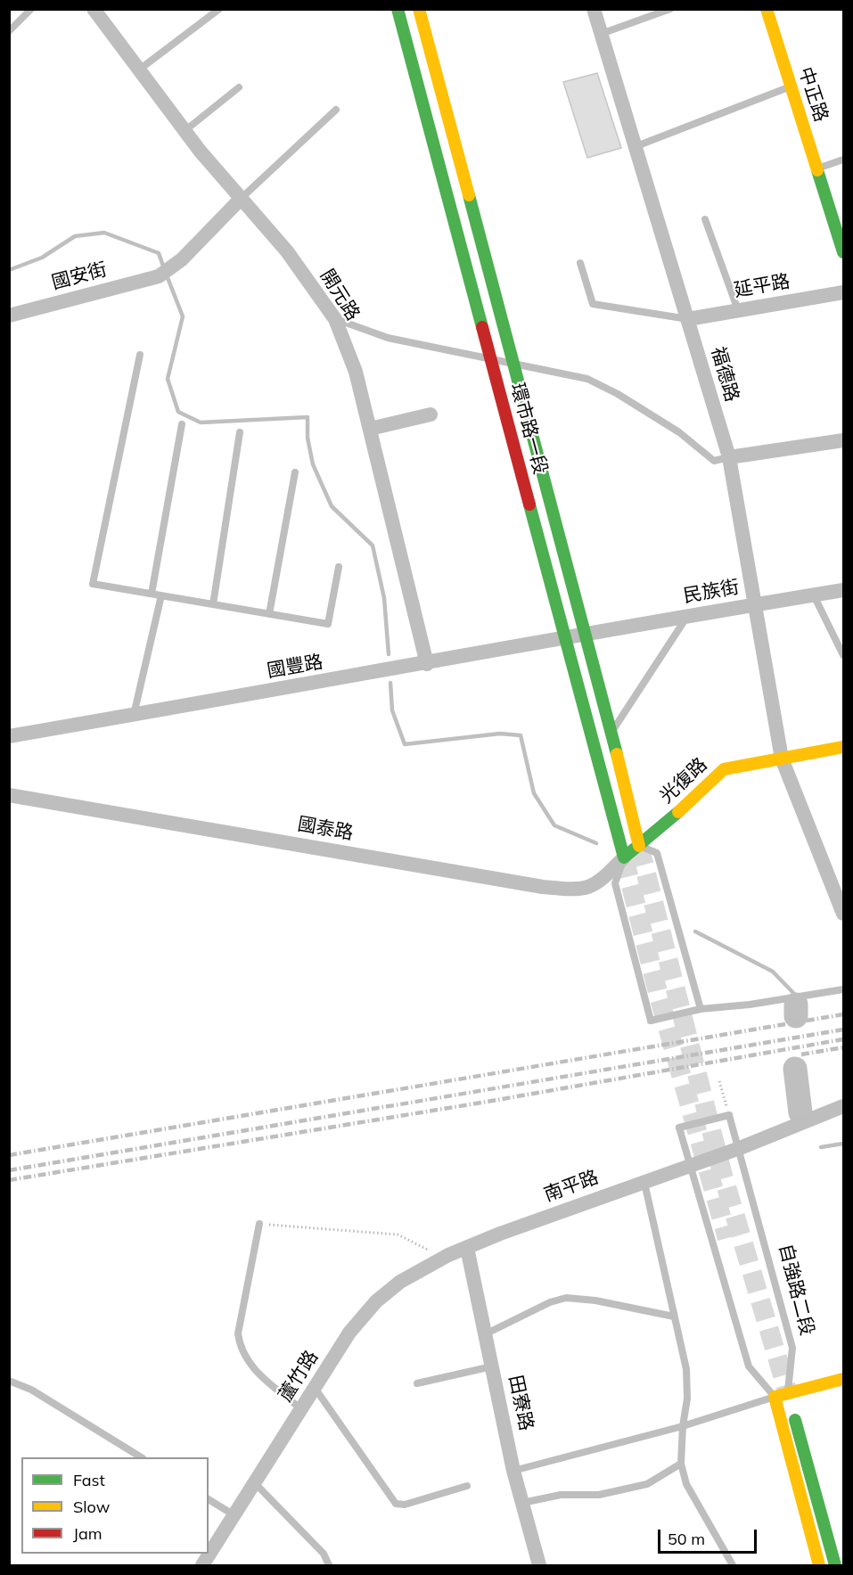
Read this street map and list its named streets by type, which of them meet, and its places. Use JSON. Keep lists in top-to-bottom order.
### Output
{
  "streets": {
    "main road": [
      "中正路",
      "環市路一段",
      "光復路",
      "自強路二段"
    ],
    "street": [
      "國安街",
      "延平路",
      "開元路",
      "福德路",
      "民族街",
      "國豐路",
      "國泰路",
      "南平路",
      "蘆竹路",
      "田寮路"
    ]
  },
  "crossings": [
    ["國安街", "開元路"],
    ["延平路", "福德路"],
    ["開元路", "國豐路"],
    ["福德路", "民族街"],
    ["福德路", "光復路"],
    ["環市路一段", "民族街"],
    ["環市路一段", "國豐路"],
    ["環市路一段", "光復路"],
    ["環市路一段", "國泰路"],
    ["民族街", "國豐路"],
    ["光復路", "國泰路"],
    ["南平路", "自強路二段"],
    ["南平路", "蘆竹路"],
    ["南平路", "田寮路"],
    ["蘆竹路", "田寮路"]
  ],
  "legend": ["Fast", "Slow", "Jam"],
  "scale_bar": "50 m"
}
